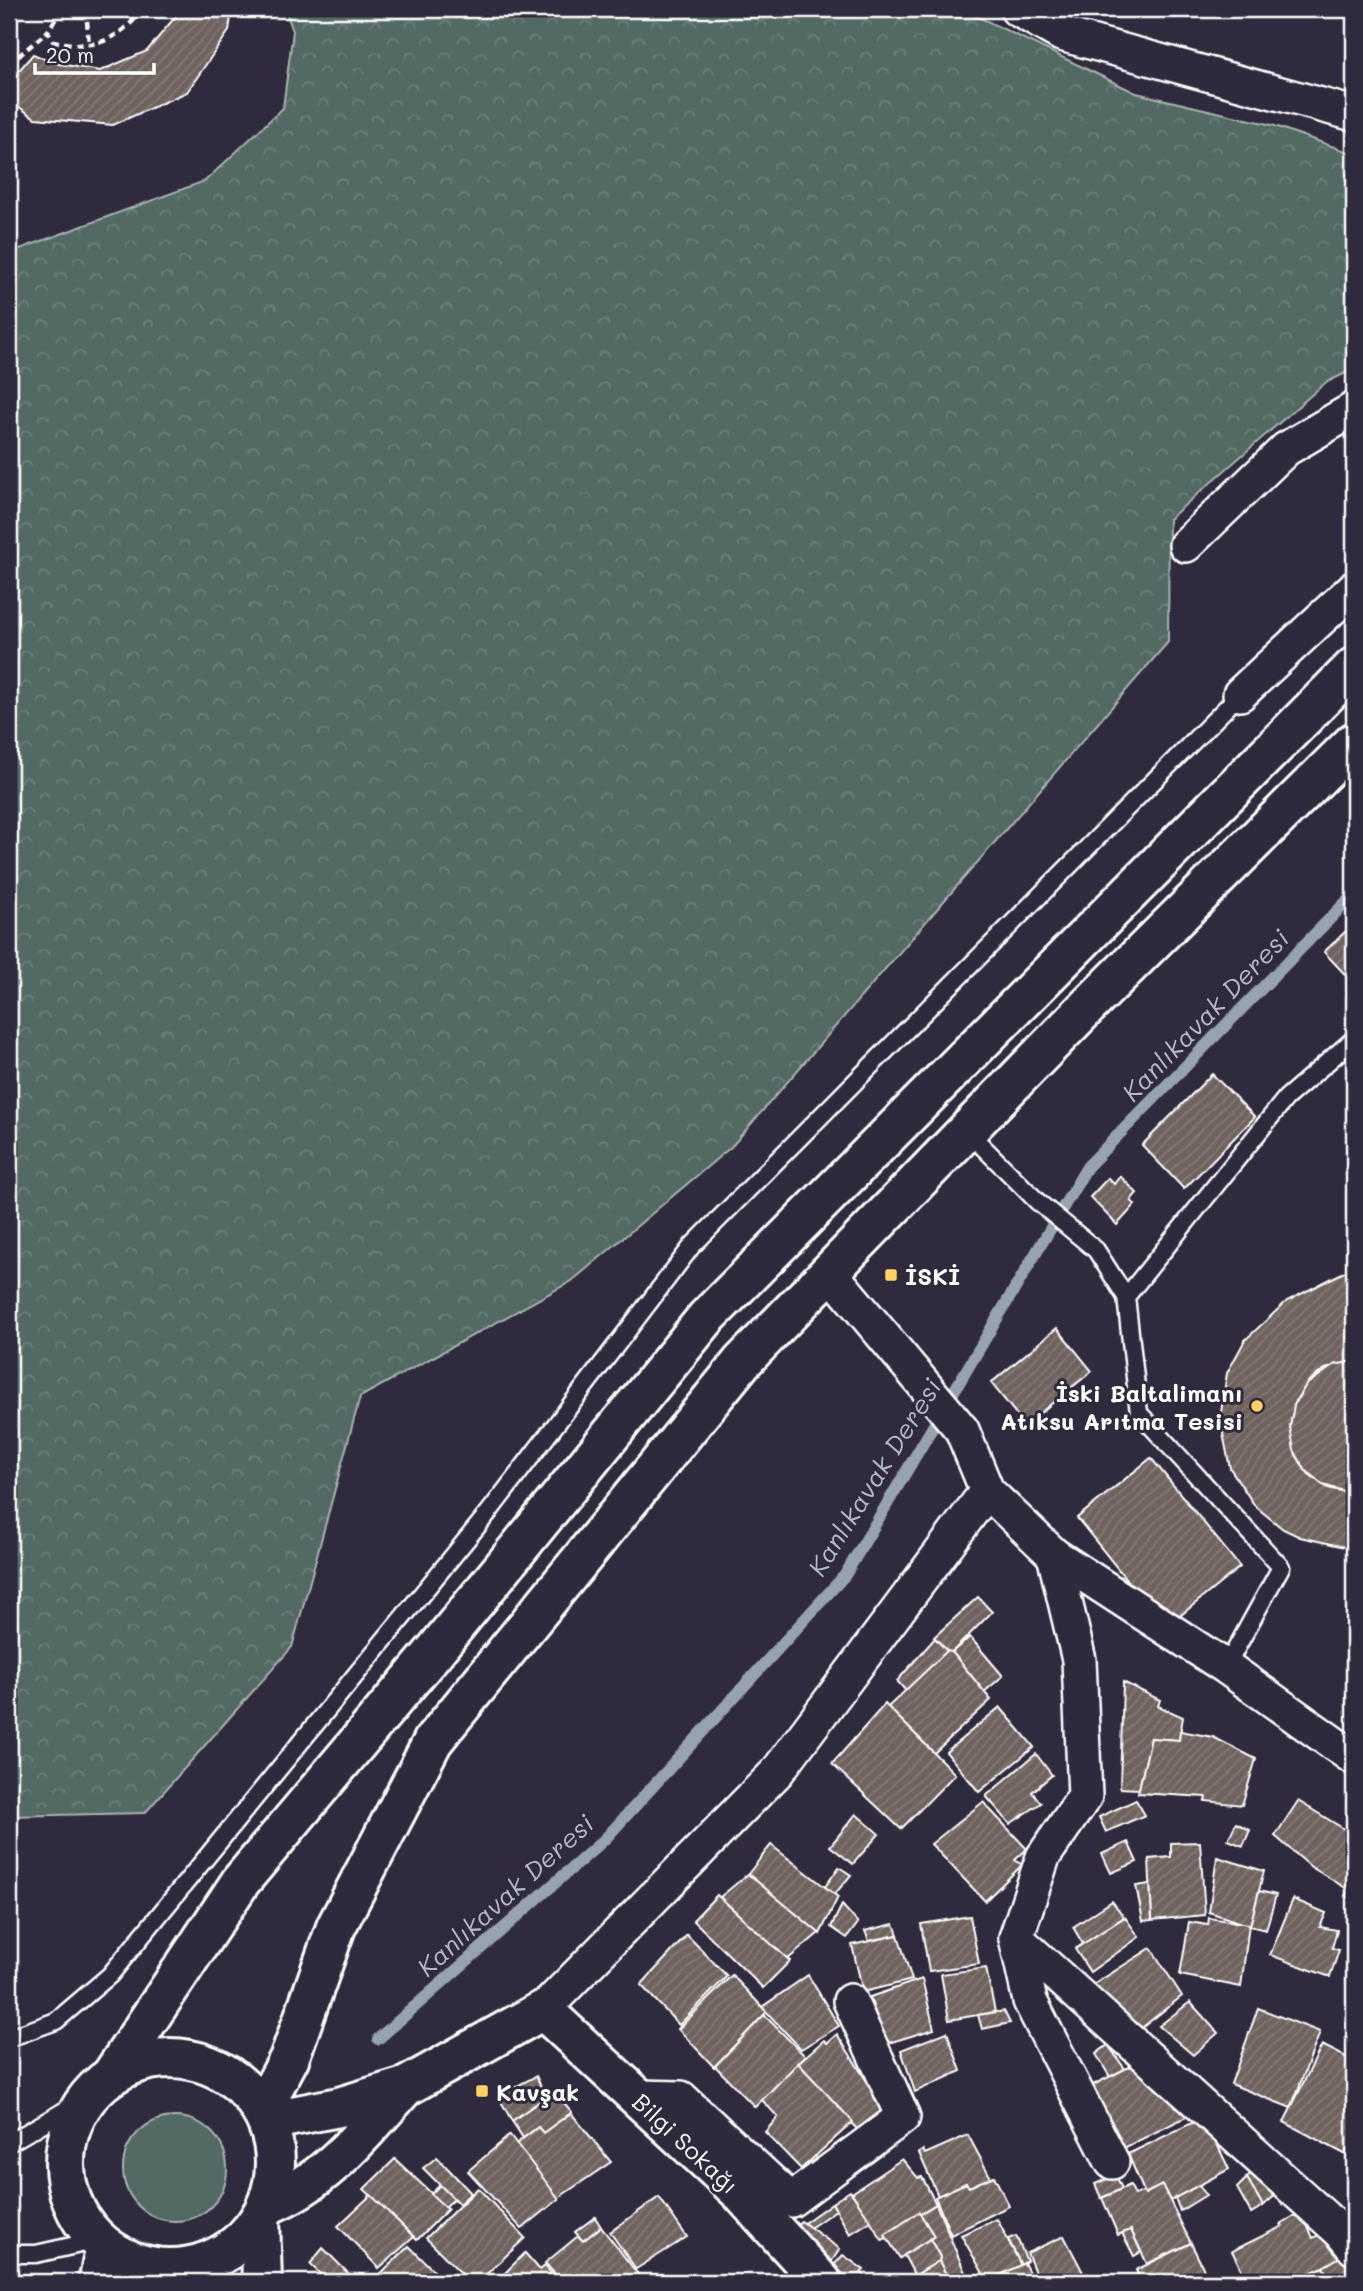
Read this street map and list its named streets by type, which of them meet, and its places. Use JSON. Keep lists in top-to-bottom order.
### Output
{
  "streets": {
    "main road": ["Bilgi Sokağı"]
  },
  "water": ["Kanlıkavak Deresi"],
  "places": {
    "transit": ["İSKİ", "Kavşak"],
    "other": ["İski Baltalimanı Atıksu Arıtma Tesisi"]
  },
  "scale_bar": "20 m"
}
